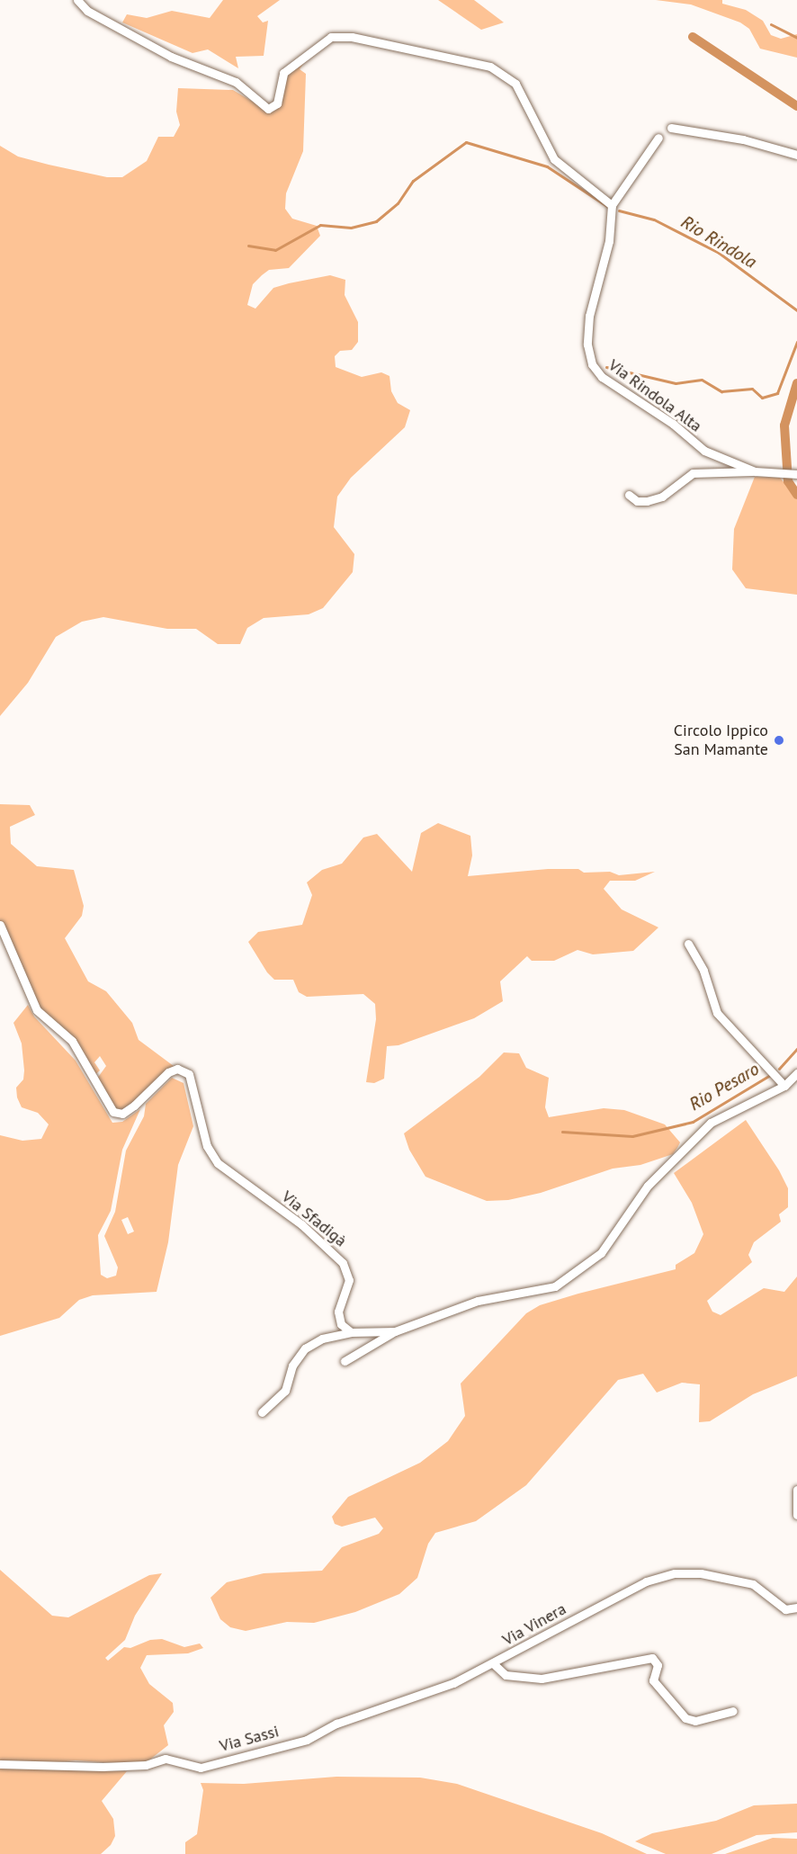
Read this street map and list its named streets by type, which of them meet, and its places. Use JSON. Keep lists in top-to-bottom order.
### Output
{
  "streets": {
    "street": [
      "Via Rindola Alta",
      "Via Sfadigà",
      "Via Vinera",
      "Via Sassi"
    ]
  },
  "crossings": [
    ["Via Vinera", "Via Sassi"]
  ],
  "water": ["Rio Rindola", "Rio Pesaro"],
  "places": ["Circolo Ippico San Mamante"]
}
